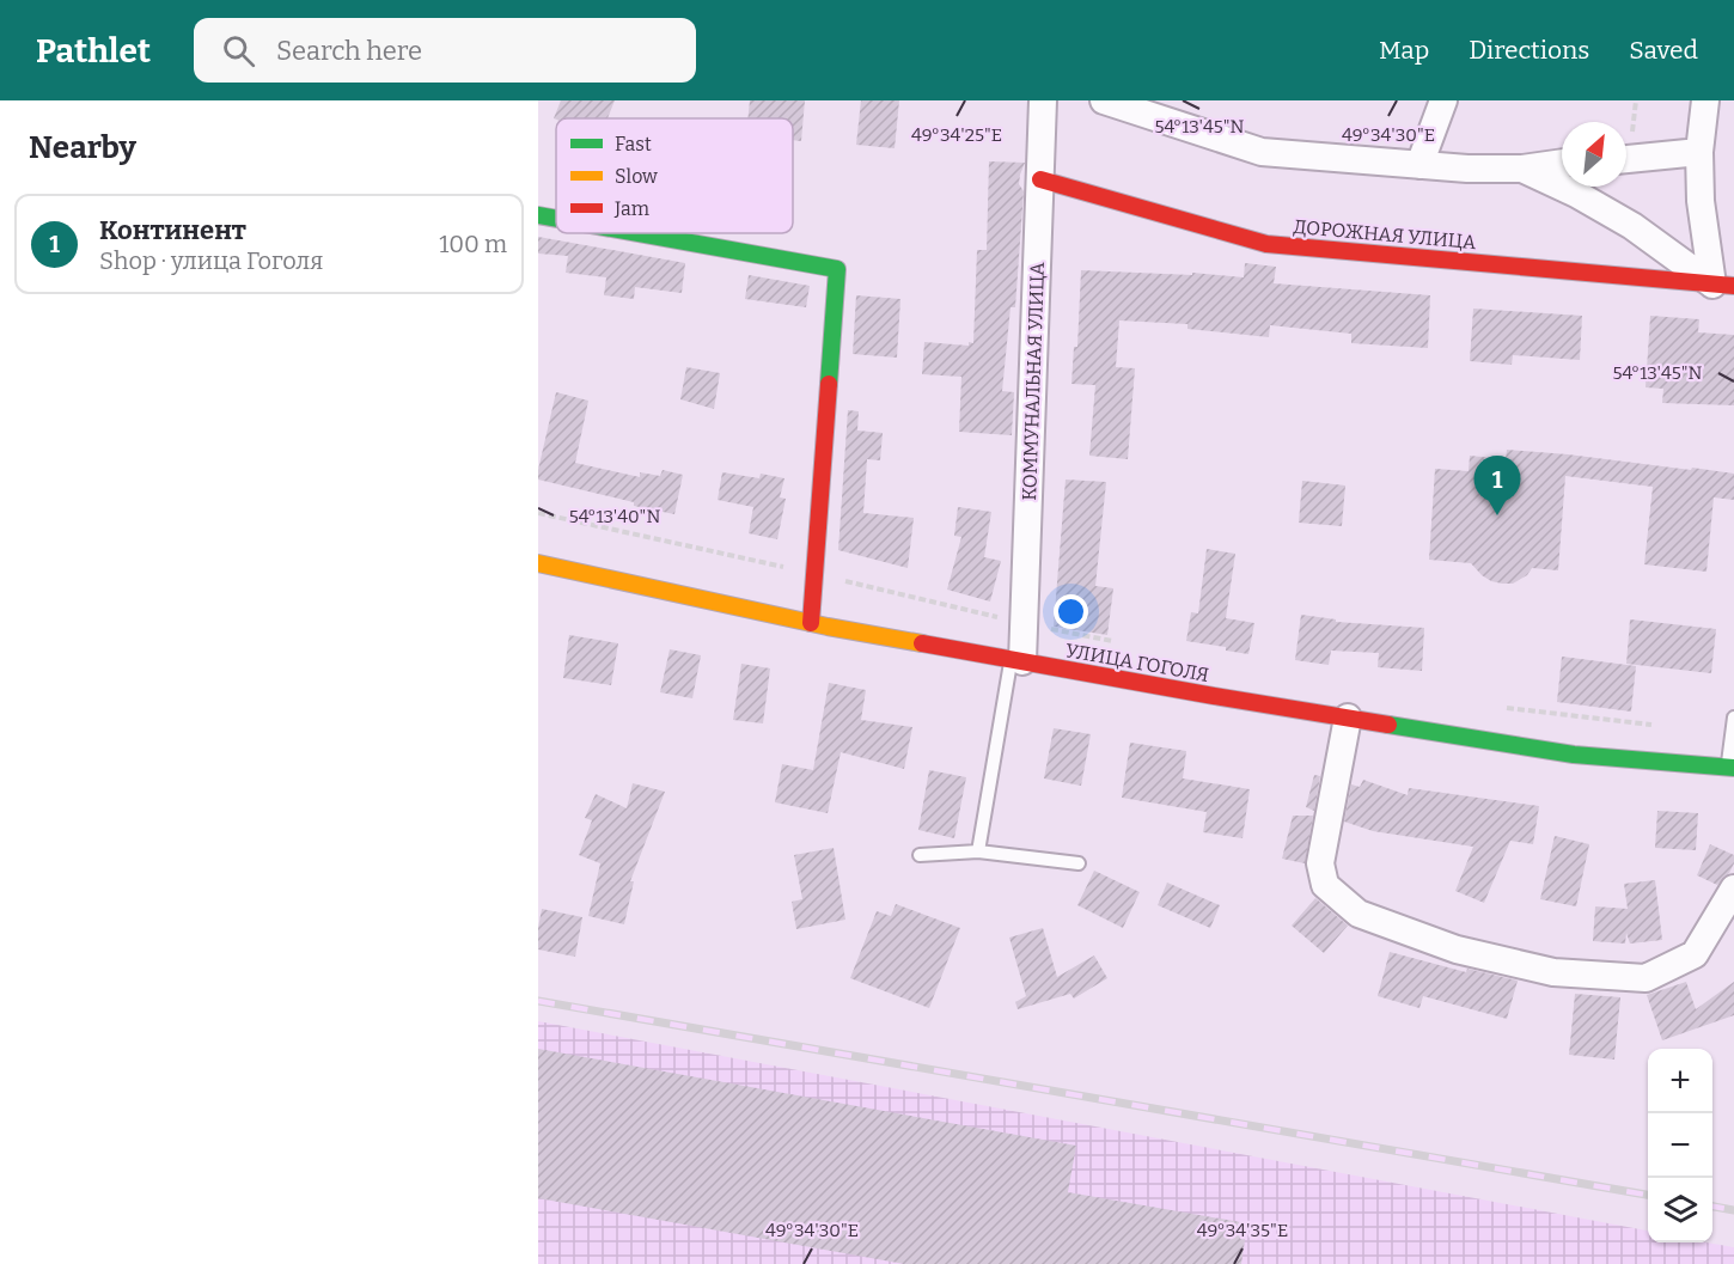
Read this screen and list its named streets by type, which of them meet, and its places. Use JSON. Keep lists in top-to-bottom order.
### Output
{
  "streets": {
    "street": ["ДОРОЖНАЯ УЛИЦА", "КОММУНАЛЬНАЯ УЛИЦА", "УЛИЦА ГОГОЛЯ"]
  },
  "crossings": [
    ["ДОРОЖНАЯ УЛИЦА", "КОММУНАЛЬНАЯ УЛИЦА"],
    ["КОММУНАЛЬНАЯ УЛИЦА", "УЛИЦА ГОГОЛЯ"]
  ],
  "legend": ["Fast", "Slow", "Jam"],
  "north": "top right",
  "page": {
    "header": "Pathlet",
    "search": "Search here",
    "nav": ["Map", "Directions", "Saved"],
    "heading": "Nearby",
    "list": [
      {
        "mark": "1",
        "name": "Континент",
        "note": "Shop · улица Гоголя",
        "value": "100 m"
      }
    ],
    "pins": "1",
    "map_buttons": ["+", "−"]
  },
  "coordinates": [
    "54°13'45\"N",
    "49°34'25\"E",
    "49°34'30\"E",
    "54°13'40\"N",
    "49°34'35\"E"
  ]
}
